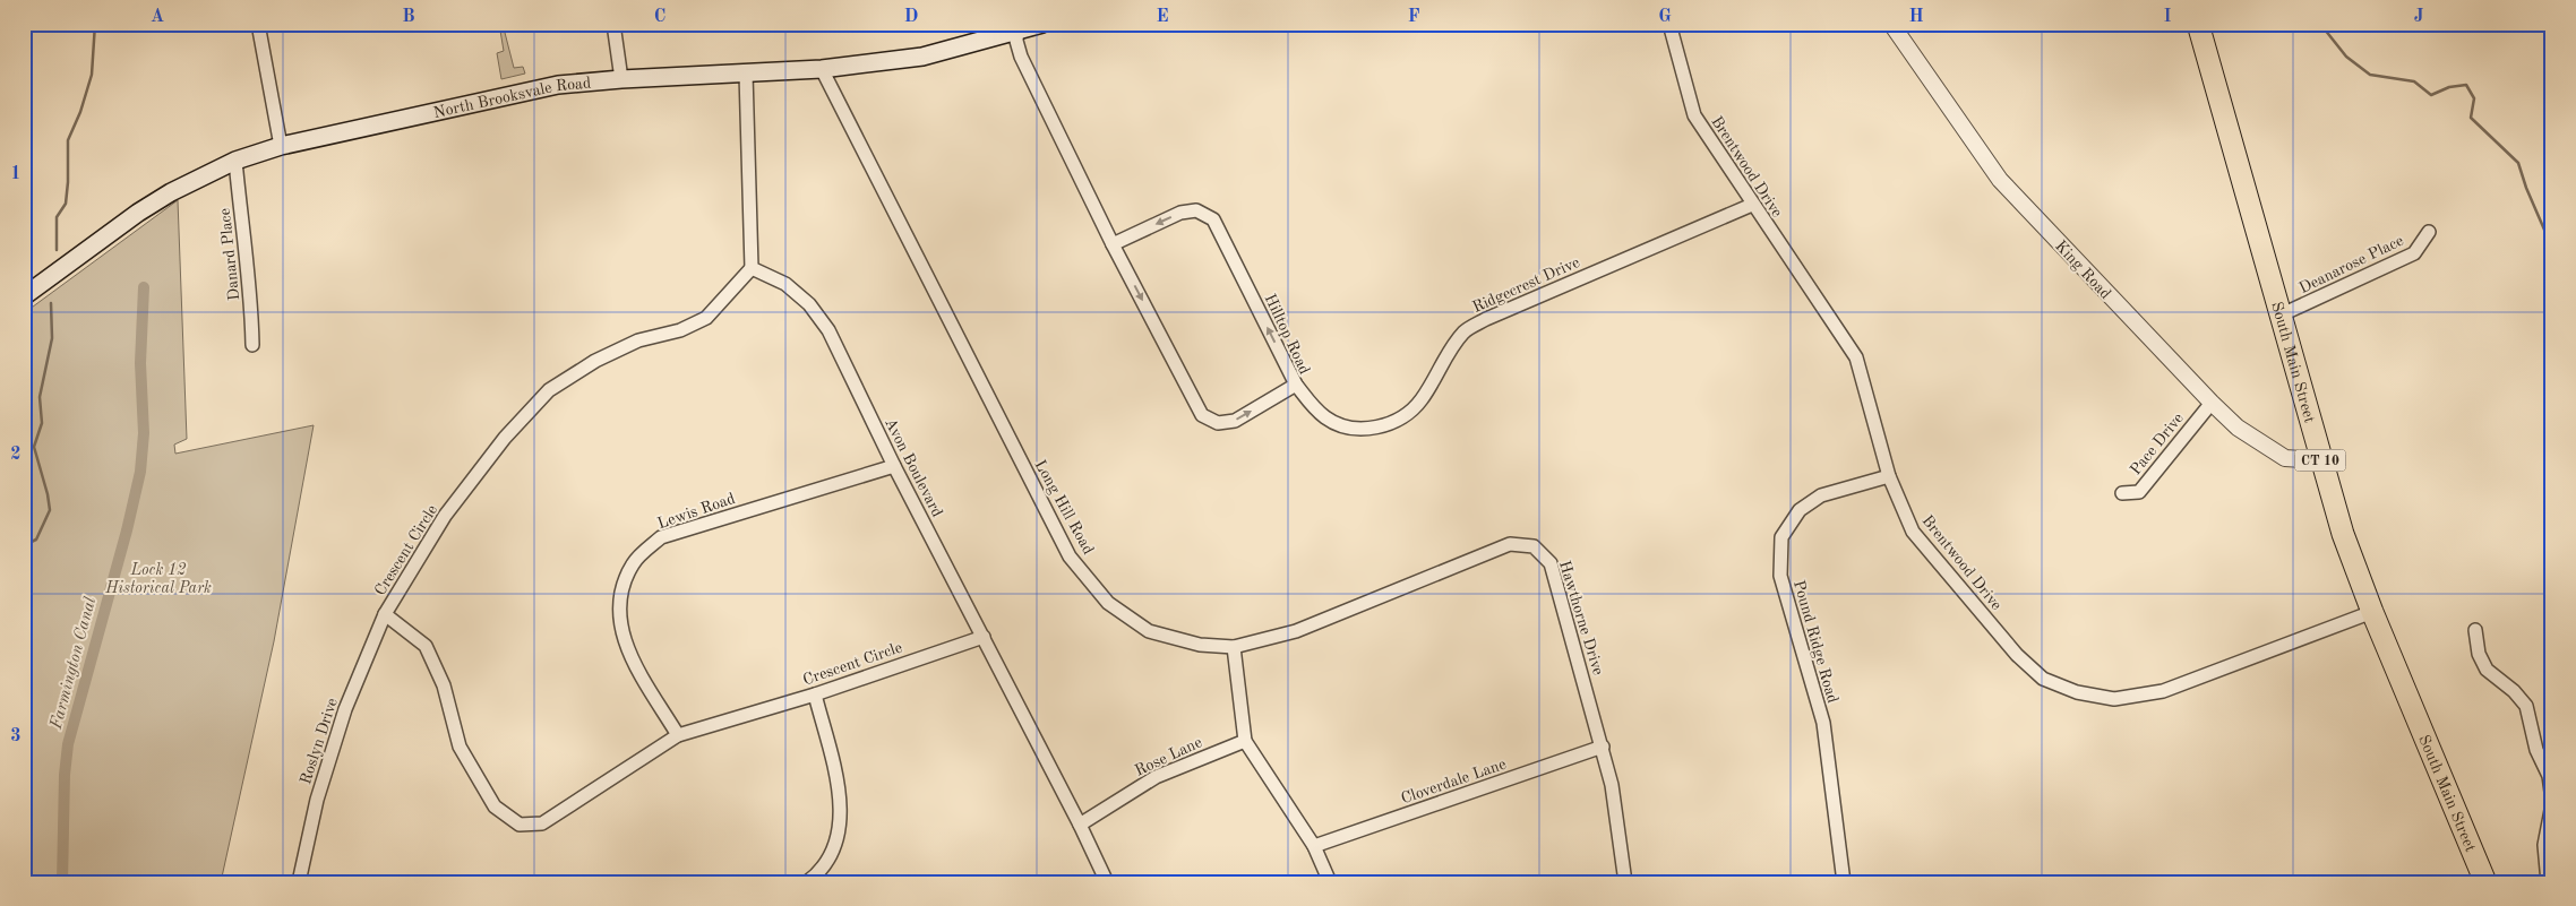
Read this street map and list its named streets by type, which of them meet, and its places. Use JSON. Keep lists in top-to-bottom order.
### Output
{
  "streets": {
    "highway": ["South Main Street", "CT 10"],
    "main road": ["North Brooksvale Road"],
    "street": [
      "Brentwood Drive",
      "Danard Place",
      "Deanarose Place",
      "King Road",
      "Ridgecrest Drive",
      "Hilltop Road",
      "Pace Drive",
      "Avon Boulevard",
      "Long Hill Road",
      "Lewis Road",
      "Crescent Circle",
      "Hawthorne Drive",
      "Pound Ridge Road",
      "Roslyn Drive",
      "Rose Lane",
      "Cloverdale Lane"
    ]
  },
  "crossings": [
    ["North Brooksvale Road", "Danard Place"],
    ["North Brooksvale Road", "Hilltop Road"],
    ["North Brooksvale Road", "Long Hill Road"],
    ["Brentwood Drive", "Ridgecrest Drive"],
    ["Brentwood Drive", "South Main Street"],
    ["Brentwood Drive", "Pound Ridge Road"],
    ["Deanarose Place", "South Main Street"],
    ["King Road", "South Main Street"],
    ["King Road", "Pace Drive"],
    ["Ridgecrest Drive", "Hilltop Road"],
    ["Avon Boulevard", "Lewis Road"],
    ["Avon Boulevard", "Crescent Circle"],
    ["Avon Boulevard", "Rose Lane"],
    ["Long Hill Road", "Hawthorne Drive"],
    ["Lewis Road", "Crescent Circle"],
    ["Crescent Circle", "Roslyn Drive"],
    ["Hawthorne Drive", "Cloverdale Lane"]
  ],
  "water": ["Farmington Canal"],
  "parks": ["Lock 12 Historical Park"],
  "grid": {
    "columns": [
      "A",
      "B",
      "C",
      "D",
      "E",
      "F",
      "G",
      "H",
      "I",
      "J"
    ],
    "rows": ["1", "2", "3"]
  }
}
